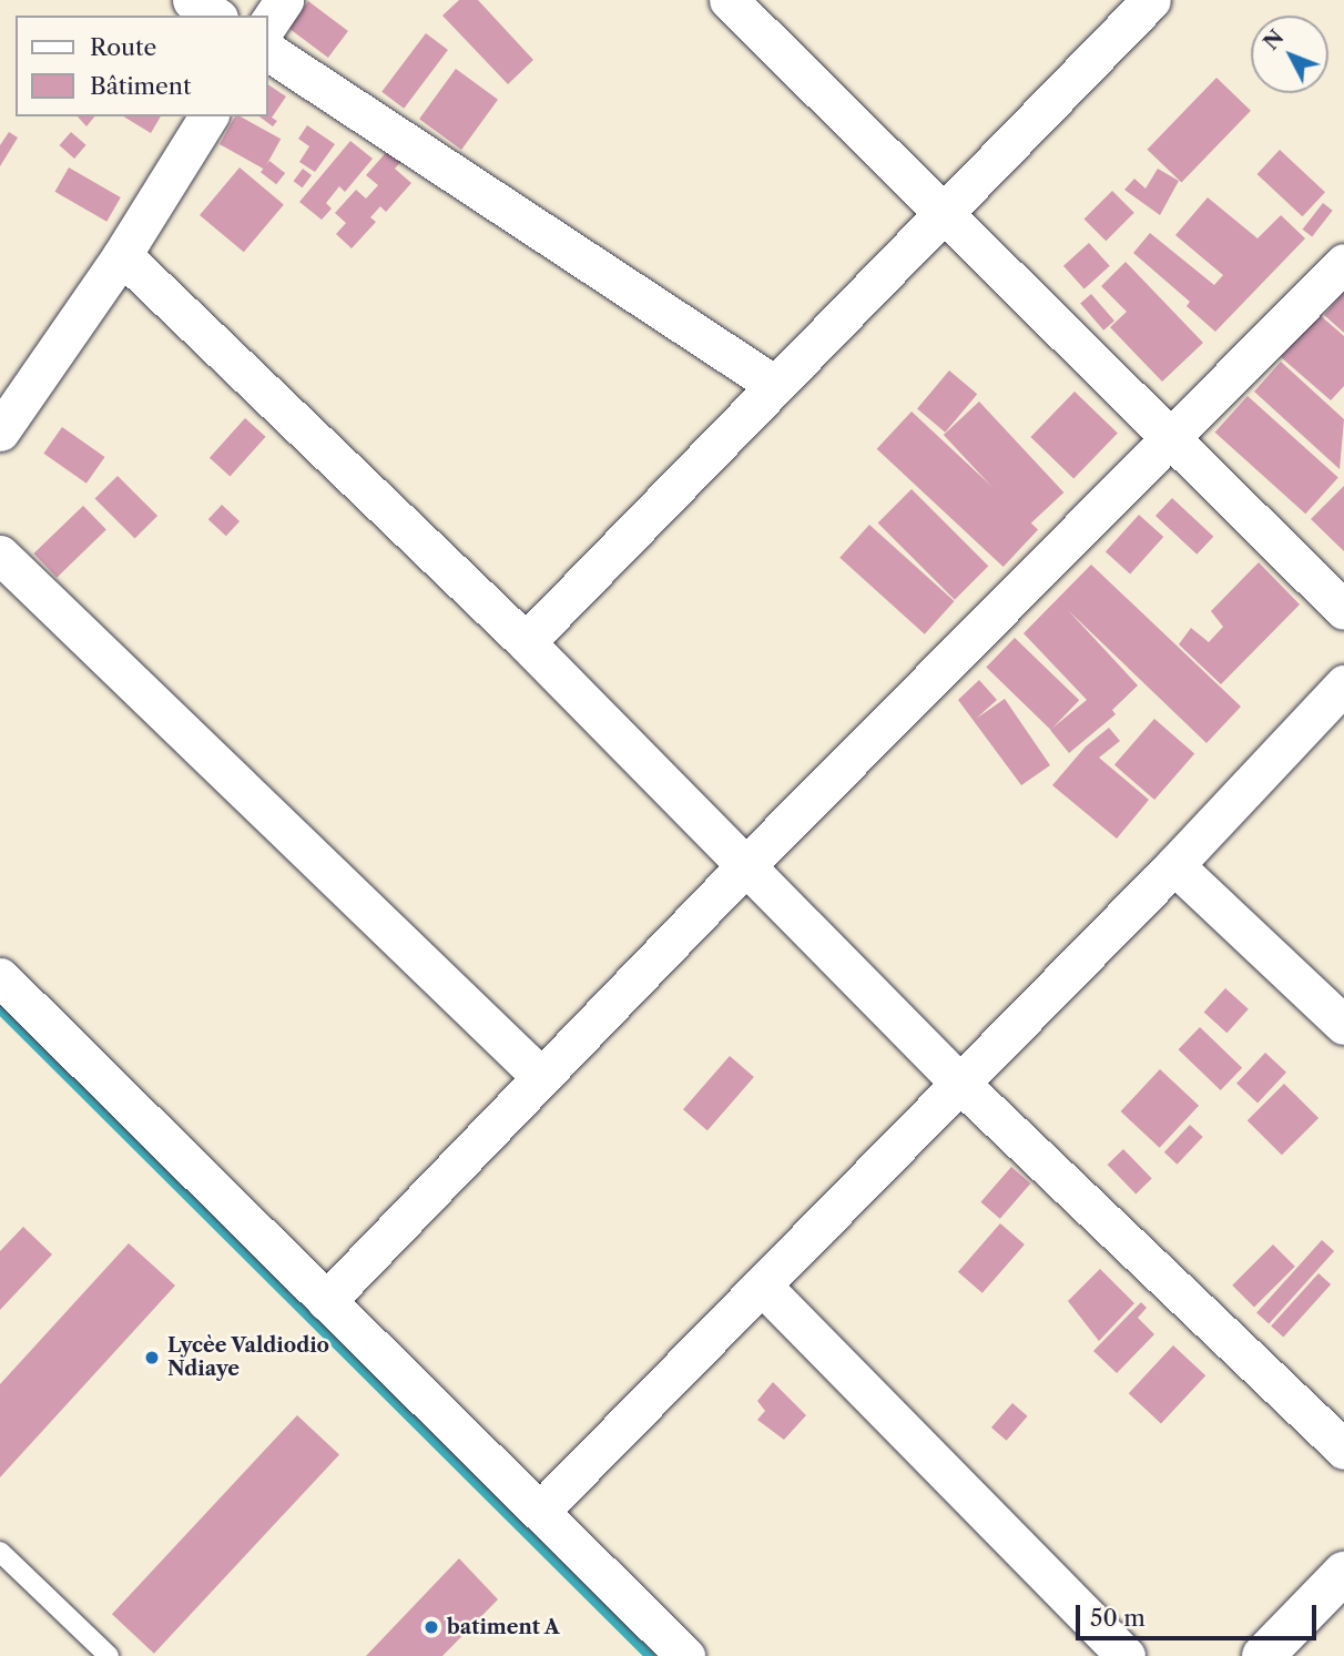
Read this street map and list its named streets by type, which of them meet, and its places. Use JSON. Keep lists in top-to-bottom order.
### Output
{
  "places": ["Lycèe Valdiodio Ndiaye", "batiment A"],
  "legend": ["Route", "Bâtiment"],
  "scale_bar": "50 m",
  "north": "top left"
}
